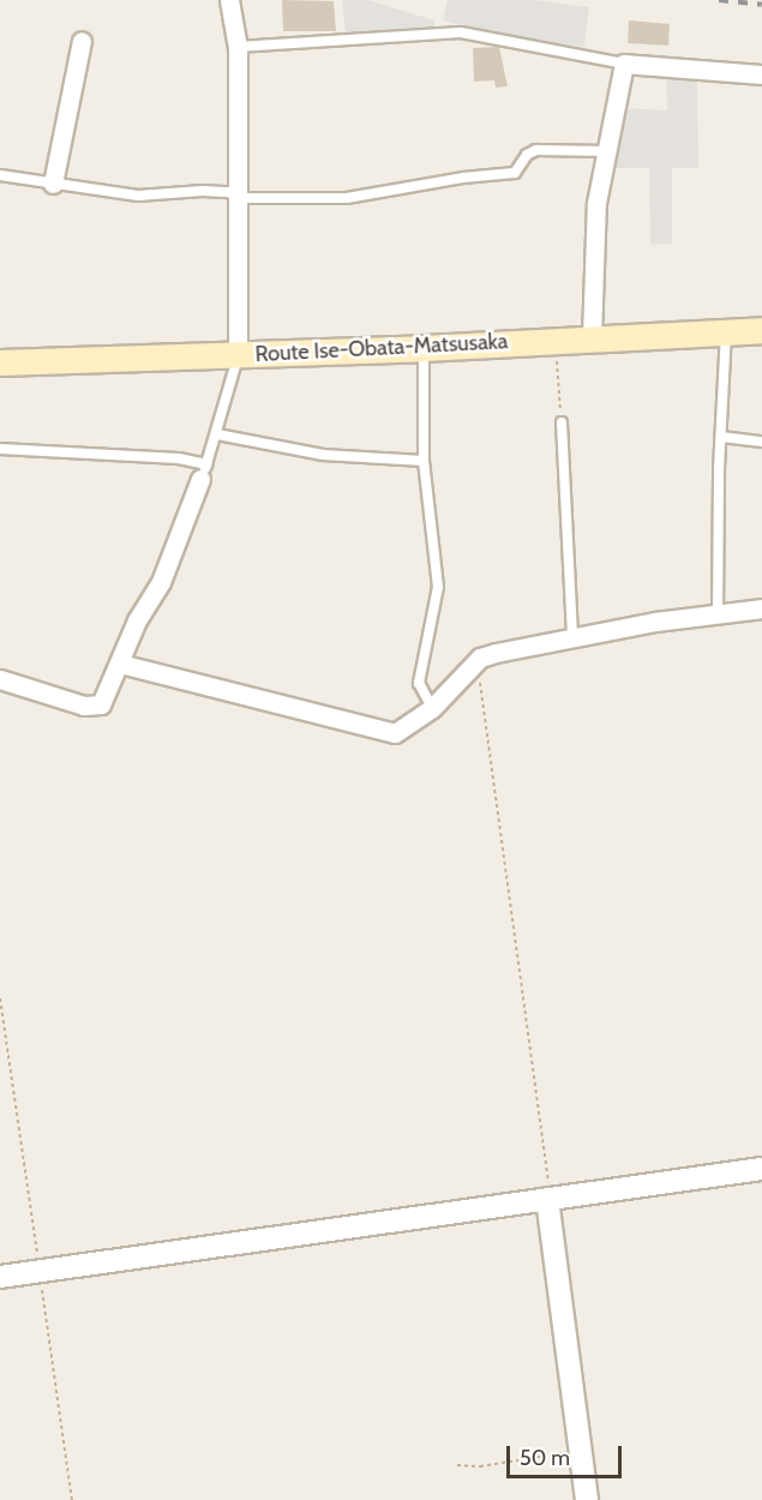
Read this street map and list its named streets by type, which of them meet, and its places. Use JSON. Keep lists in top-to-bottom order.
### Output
{
  "streets": {
    "main road": ["Route Ise-Obata-Matsusaka"]
  },
  "scale_bar": "50 m"
}
